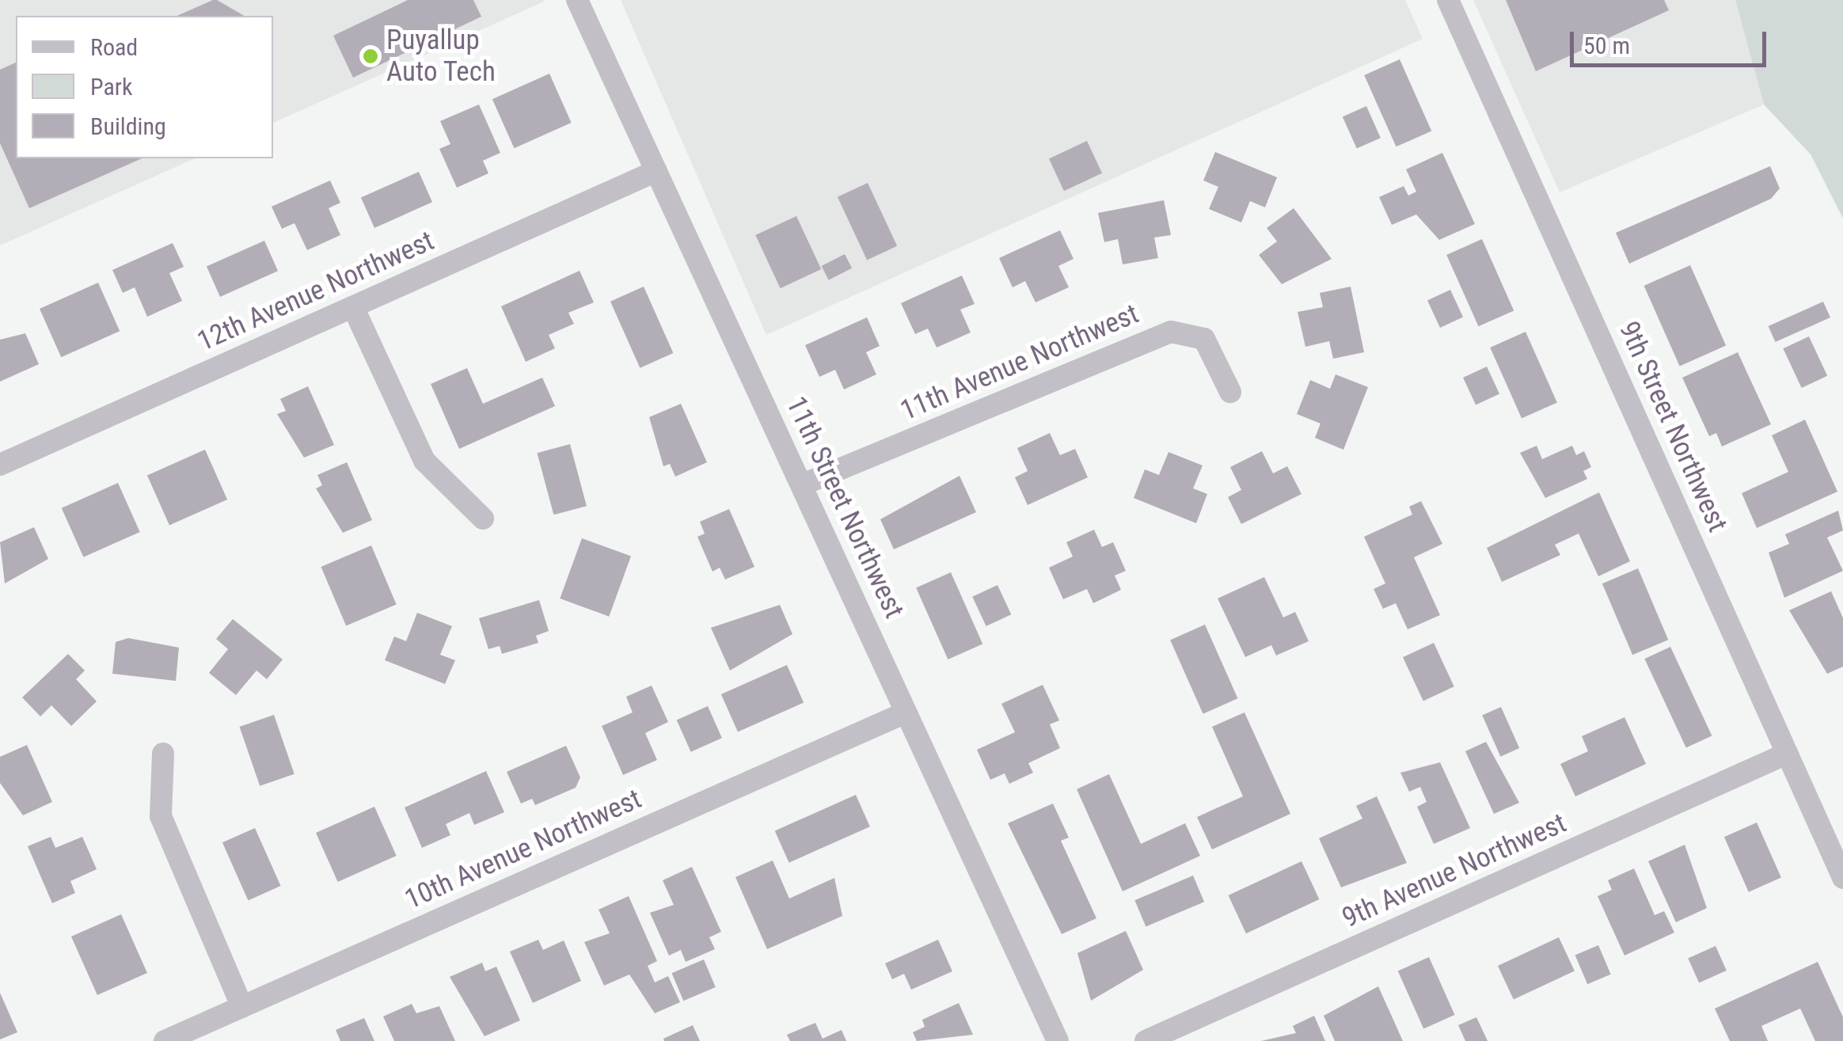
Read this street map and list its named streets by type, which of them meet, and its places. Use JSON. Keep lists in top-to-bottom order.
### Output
{
  "streets": {
    "street": [
      "12th Avenue Northwest",
      "11th Avenue Northwest",
      "9th Street Northwest",
      "11th Street Northwest",
      "10th Avenue Northwest",
      "9th Avenue Northwest"
    ]
  },
  "crossings": [
    ["12th Avenue Northwest", "11th Street Northwest"],
    ["11th Avenue Northwest", "11th Street Northwest"],
    ["9th Street Northwest", "9th Avenue Northwest"],
    ["11th Street Northwest", "10th Avenue Northwest"]
  ],
  "places": ["Puyallup Auto Tech"],
  "legend": ["Road", "Park", "Building"],
  "scale_bar": "50 m"
}
